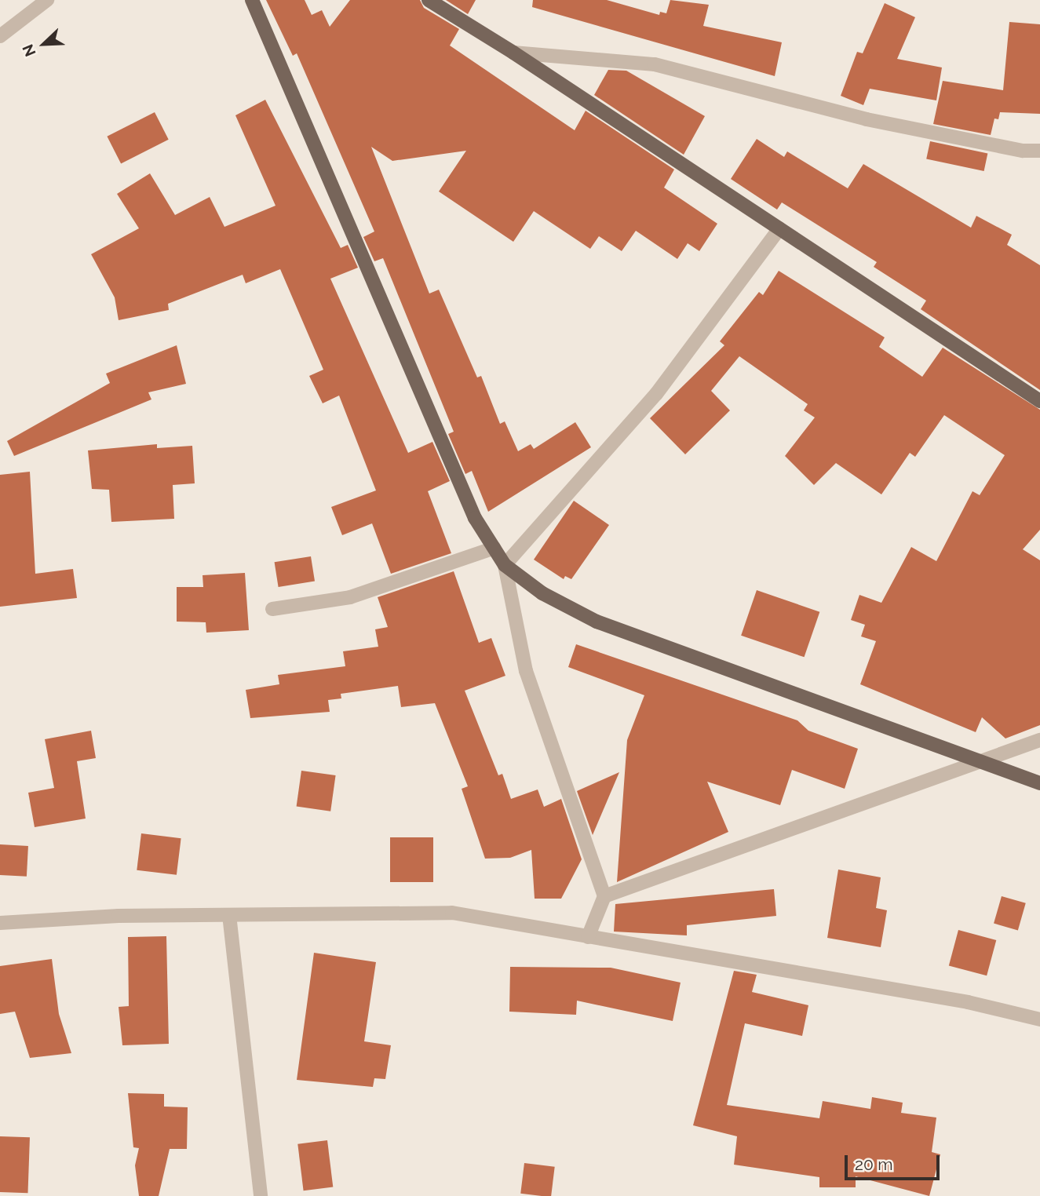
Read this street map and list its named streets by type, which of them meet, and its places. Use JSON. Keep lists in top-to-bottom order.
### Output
{
  "scale_bar": "20 m",
  "north": "bottom left"
}
